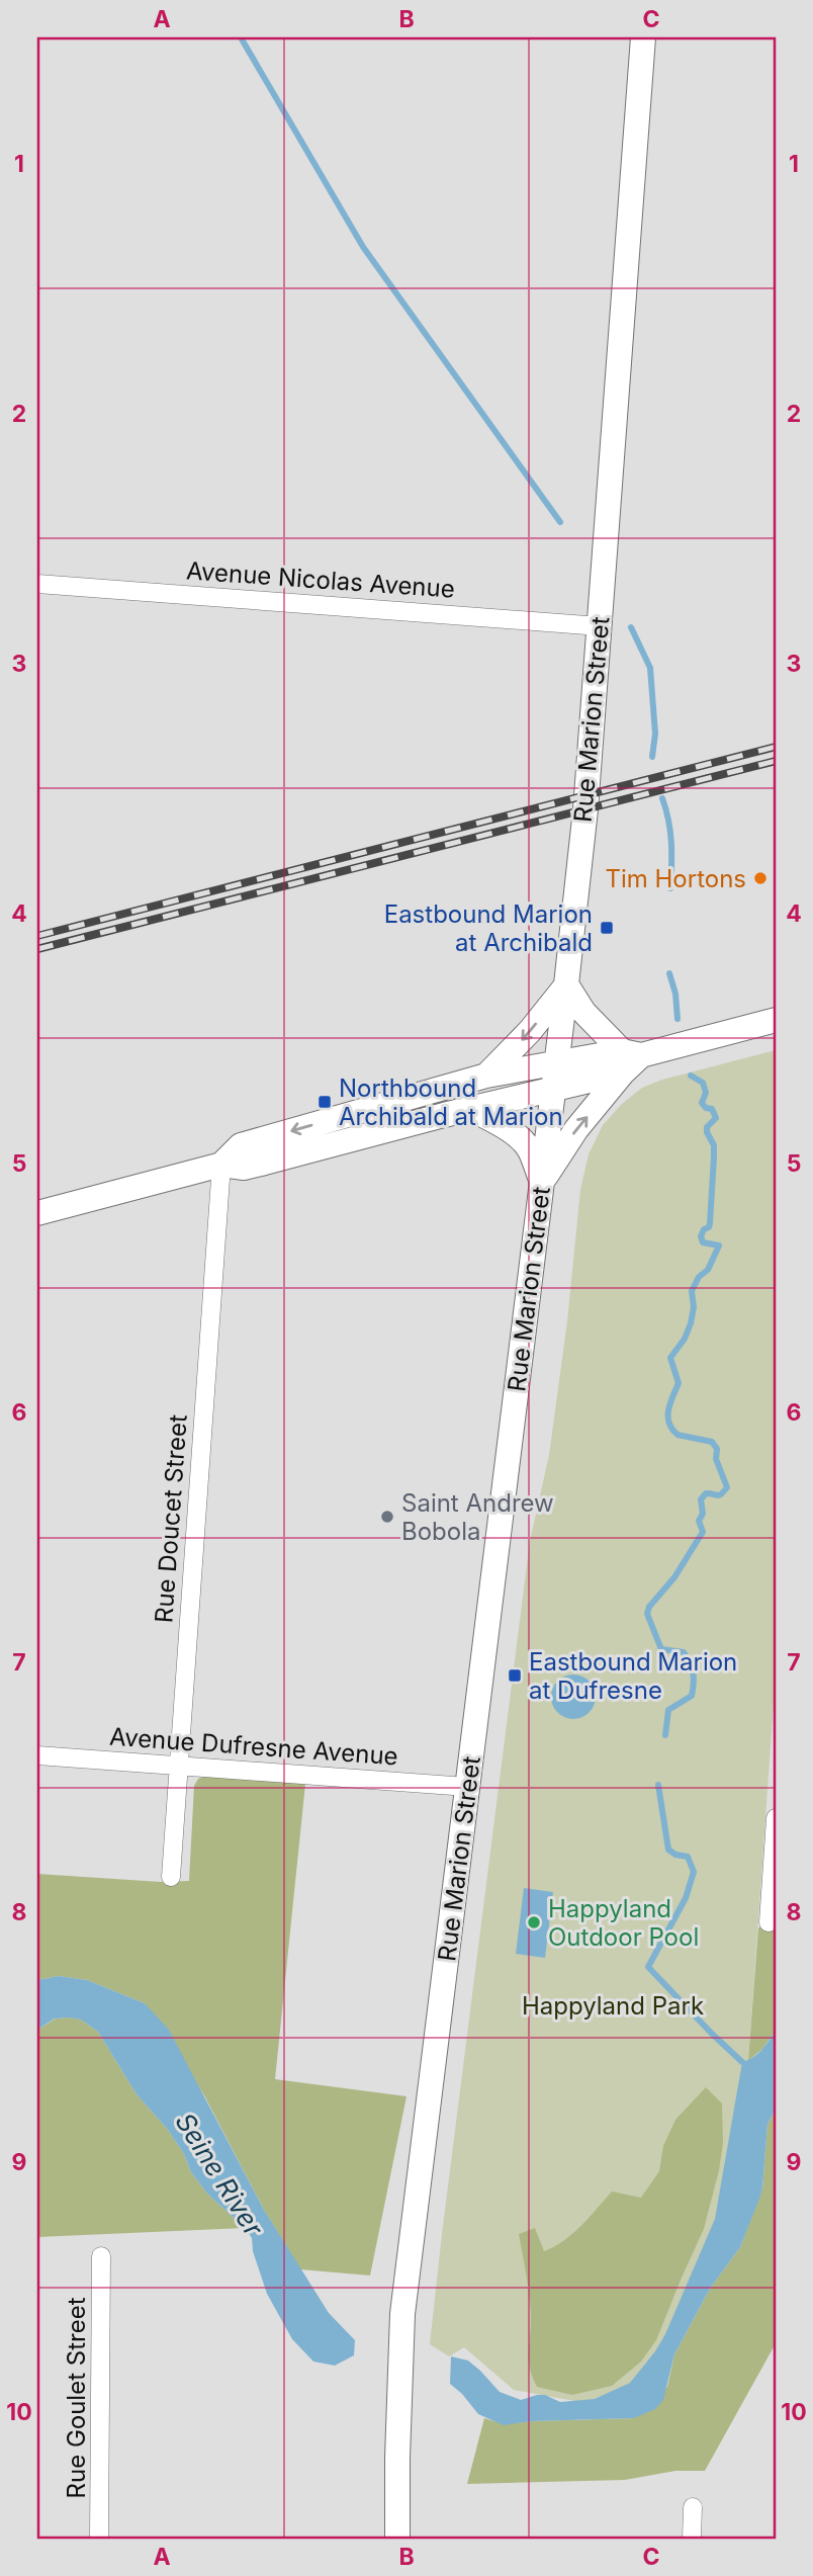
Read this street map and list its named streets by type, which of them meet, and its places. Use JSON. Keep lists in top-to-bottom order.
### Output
{
  "streets": {
    "main road": ["Rue Marion Street"],
    "street": [
      "Avenue Nicolas Avenue",
      "Rue Doucet Street",
      "Avenue Dufresne Avenue",
      "Rue Goulet Street"
    ]
  },
  "crossings": [
    ["Avenue Nicolas Avenue", "Rue Marion Street"],
    ["Rue Marion Street", "Avenue Dufresne Avenue"],
    ["Rue Doucet Street", "Avenue Dufresne Avenue"]
  ],
  "water": ["Seine River"],
  "parks": ["Happyland Park"],
  "places": {
    "other": ["Tim Hortons", "Saint Andrew Bobola", "Happyland Outdoor Pool"],
    "transit": ["Eastbound Marion at Archibald", "Northbound Archibald at Marion", "Eastbound Marion at Dufresne"]
  },
  "grid": {
    "columns": ["A", "B", "C"],
    "rows": [
      "1",
      "2",
      "3",
      "4",
      "5",
      "6",
      "7",
      "8",
      "9",
      "10"
    ]
  }
}
